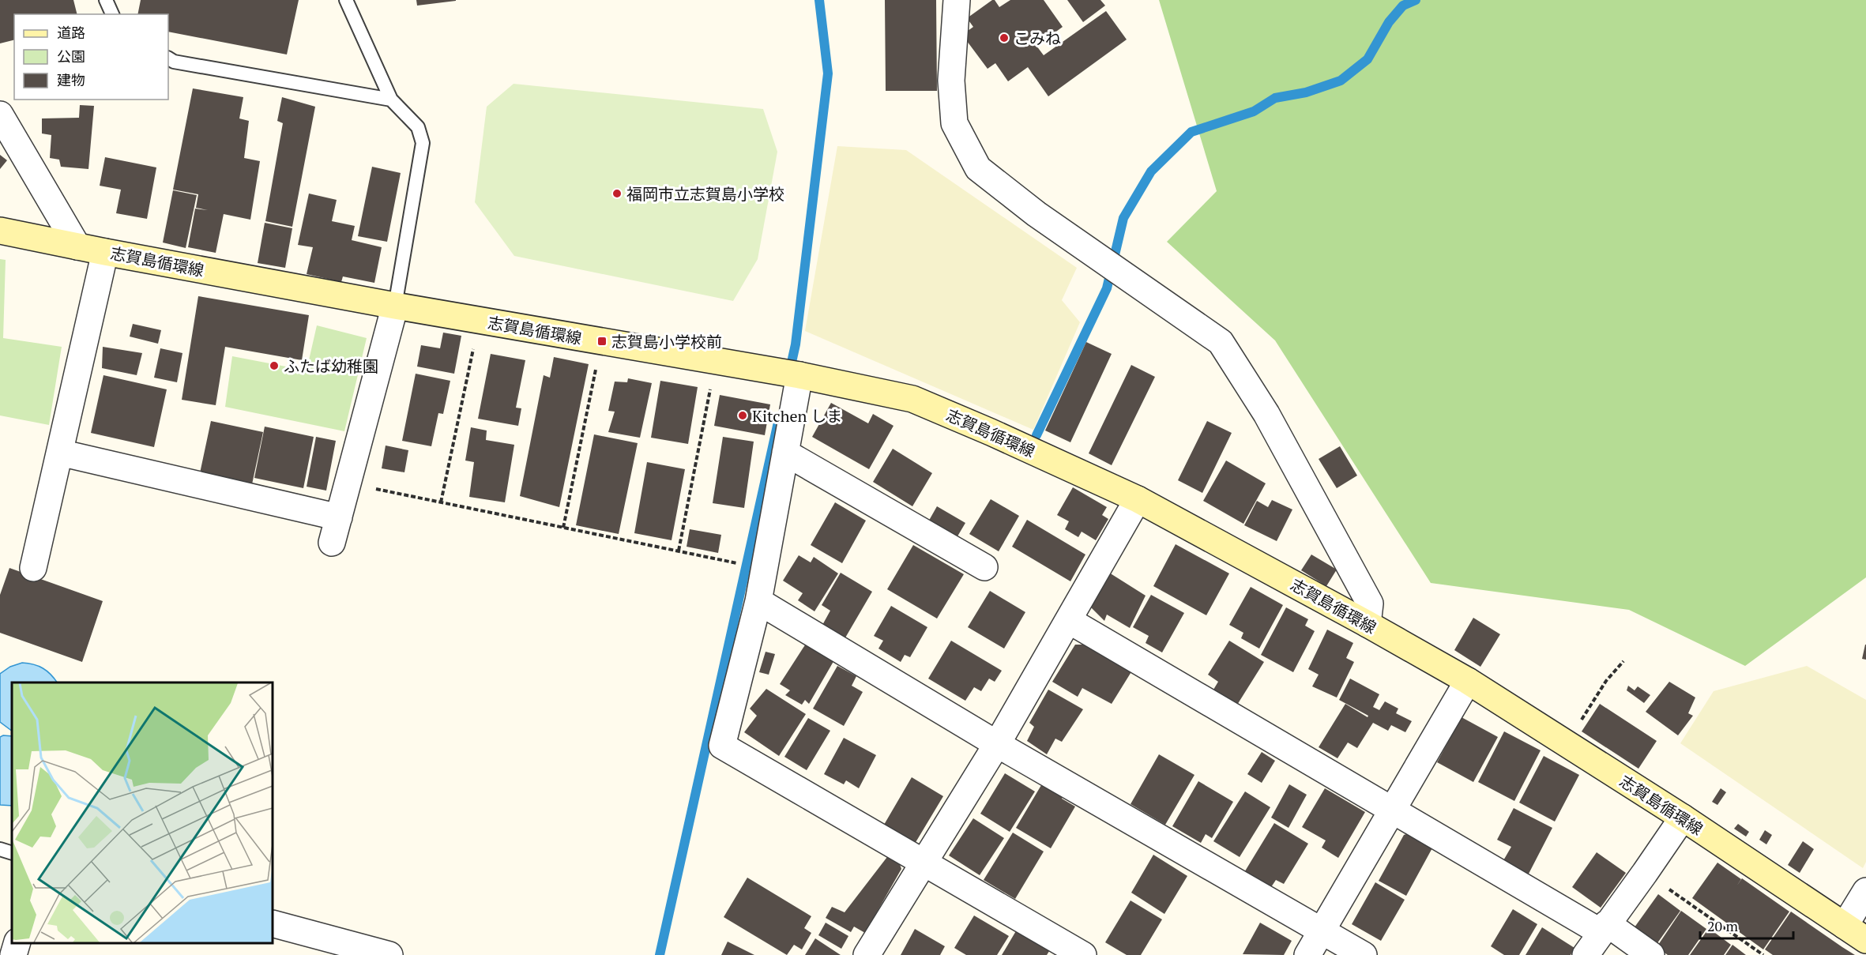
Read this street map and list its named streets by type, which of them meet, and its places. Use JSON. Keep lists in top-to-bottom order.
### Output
{
  "streets": {
    "main road": ["志賀島循環線"]
  },
  "places": {
    "other": [
      "こみね",
      "福岡市立志賀島小学校",
      "ふたば幼稚園",
      "Kitchen しま"
    ],
    "transit": ["志賀島小学校前"]
  },
  "legend": ["道路", "公園", "建物"],
  "scale_bar": "20 m"
}
